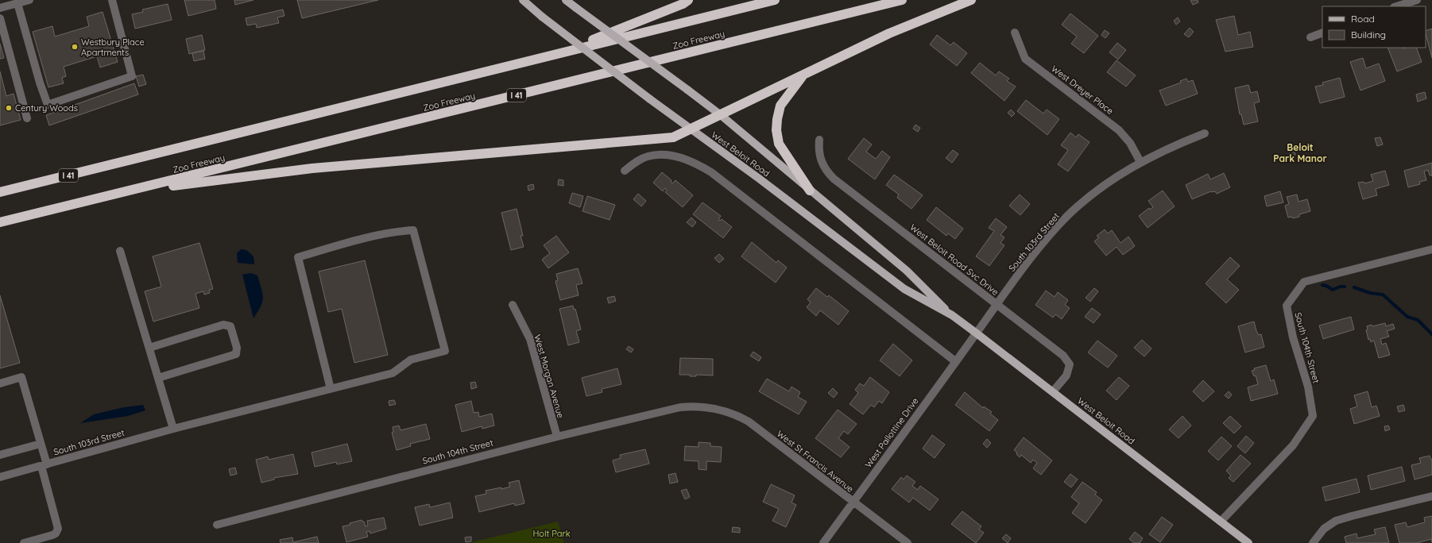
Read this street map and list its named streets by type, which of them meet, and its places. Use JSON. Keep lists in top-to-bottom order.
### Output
{
  "streets": {
    "highway": ["Zoo Freeway", "I 41"],
    "main road": ["West Beloit Road"],
    "street": [
      "West Dreyer Place",
      "South 103rd Street",
      "West Beloit Road Svc Drive",
      "South 104th Street",
      "West Morgan Avenue",
      "West Pallottine Drive",
      "West St Francis Avenue"
    ]
  },
  "crossings": [
    ["West Dreyer Place", "South 103rd Street"],
    ["West Beloit Road", "South 103rd Street"],
    ["West Beloit Road", "West Beloit Road Svc Drive"],
    ["West Beloit Road", "South 104th Street"],
    ["West Beloit Road", "West Pallottine Drive"],
    ["South 103rd Street", "West Beloit Road Svc Drive"],
    ["South 103rd Street", "West Pallottine Drive"],
    ["South 104th Street", "West Morgan Avenue"],
    ["South 104th Street", "West St Francis Avenue"],
    ["West Pallottine Drive", "West St Francis Avenue"]
  ],
  "districts": ["Beloit Park Manor"],
  "parks": ["Holt Park"],
  "places": ["Westbury Place Apartments", "Century Woods"],
  "legend": ["Road", "Building"]
}
